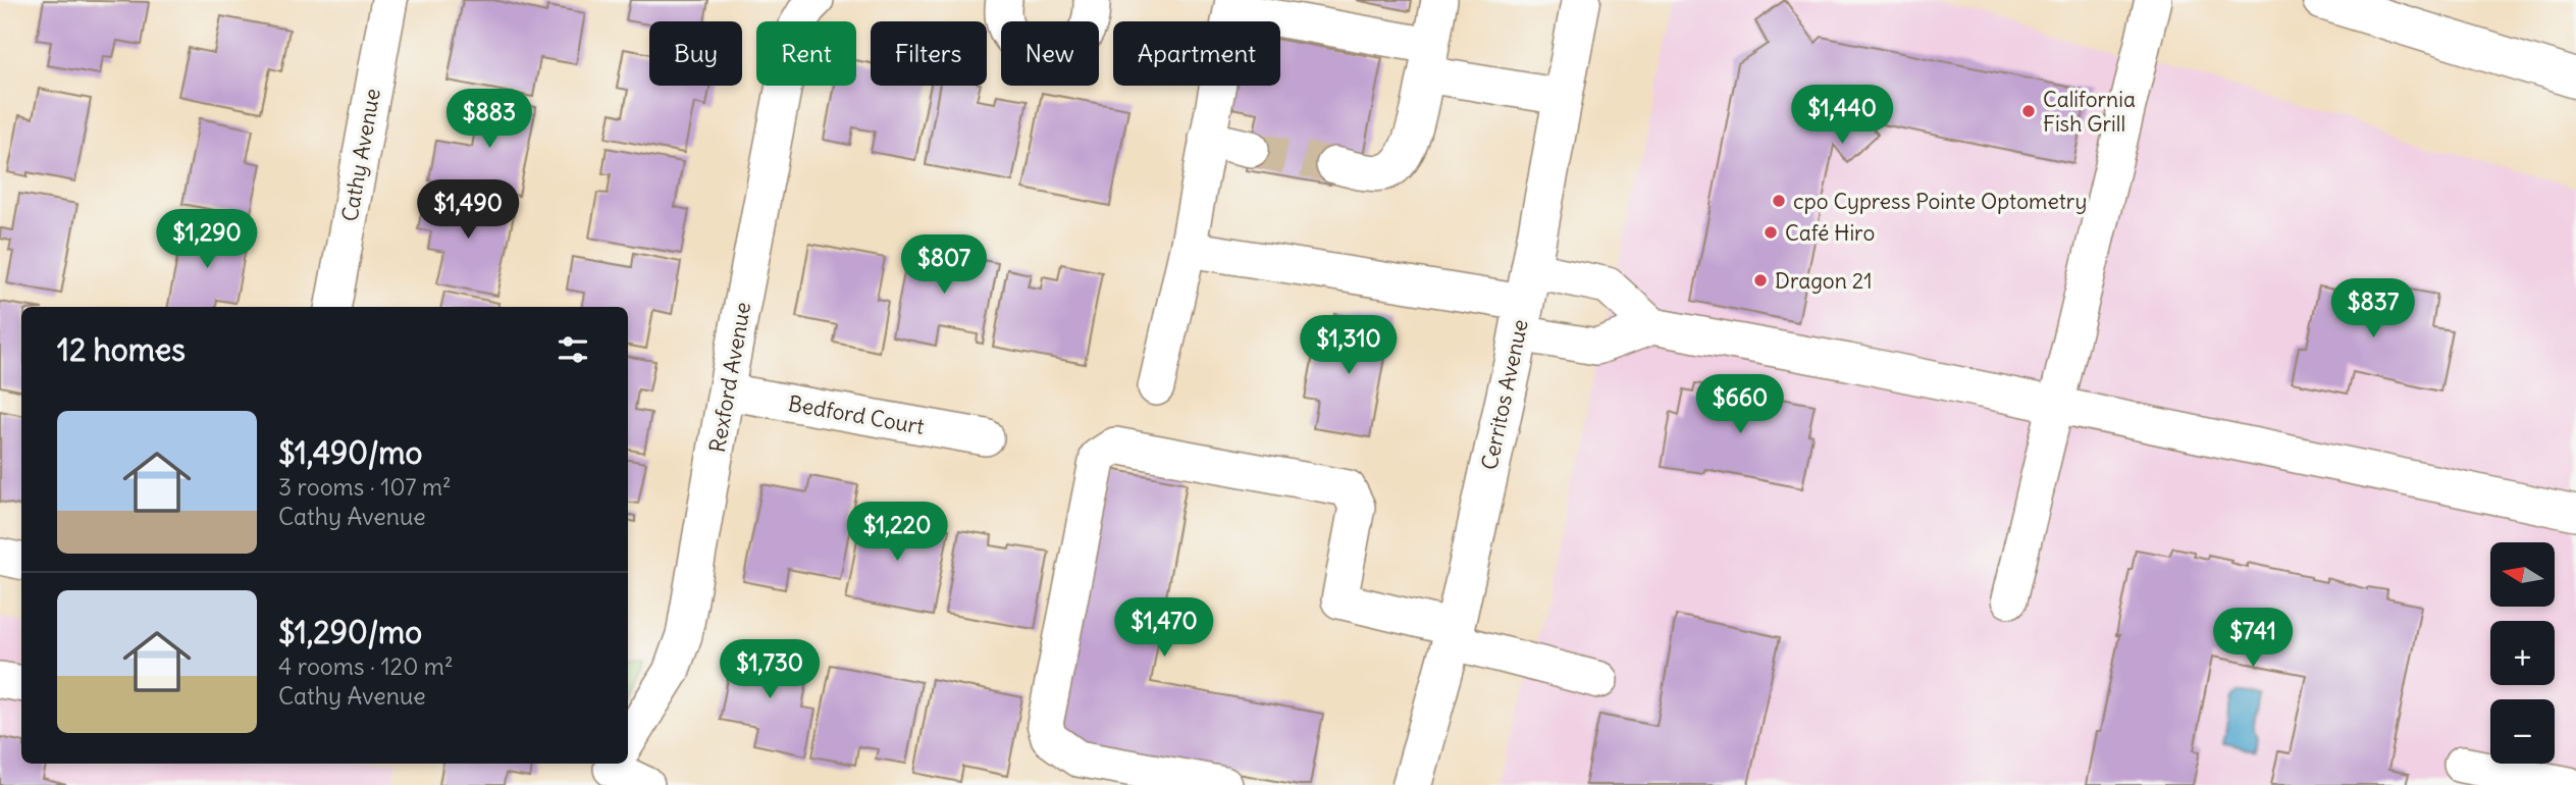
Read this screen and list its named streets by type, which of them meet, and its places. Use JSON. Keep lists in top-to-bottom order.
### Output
{
  "streets": {
    "main road": ["Cerritos Avenue"],
    "street": ["Cathy Avenue", "Rexford Avenue", "Bedford Court"]
  },
  "crossings": [
    ["Rexford Avenue", "Bedford Court"]
  ],
  "places": [
    "California Fish Grill",
    "cpo Cypress Pointe Optometry",
    "Café Hiro",
    "Dragon 21"
  ],
  "north": "left",
  "page": {
    "chip": [
      "Buy",
      "Rent",
      "Filters",
      "New",
      "Apartment"
    ],
    "price": [
      "$1,440",
      "$883",
      "$1,490",
      "$1,290",
      "$807",
      "$837",
      "$1,310",
      "$660",
      "$1,220",
      "$1,470",
      "$741",
      "$1,730"
    ],
    "heading": "12 homes",
    "list": [
      {
        "name": "$1,490/mo",
        "note": "3 rooms · 107 m² · Cathy Avenue"
      },
      {
        "name": "$1,290/mo",
        "note": "4 rooms · 120 m² · Cathy Avenue"
      }
    ],
    "map_buttons": ["+", "−"]
  }
}
